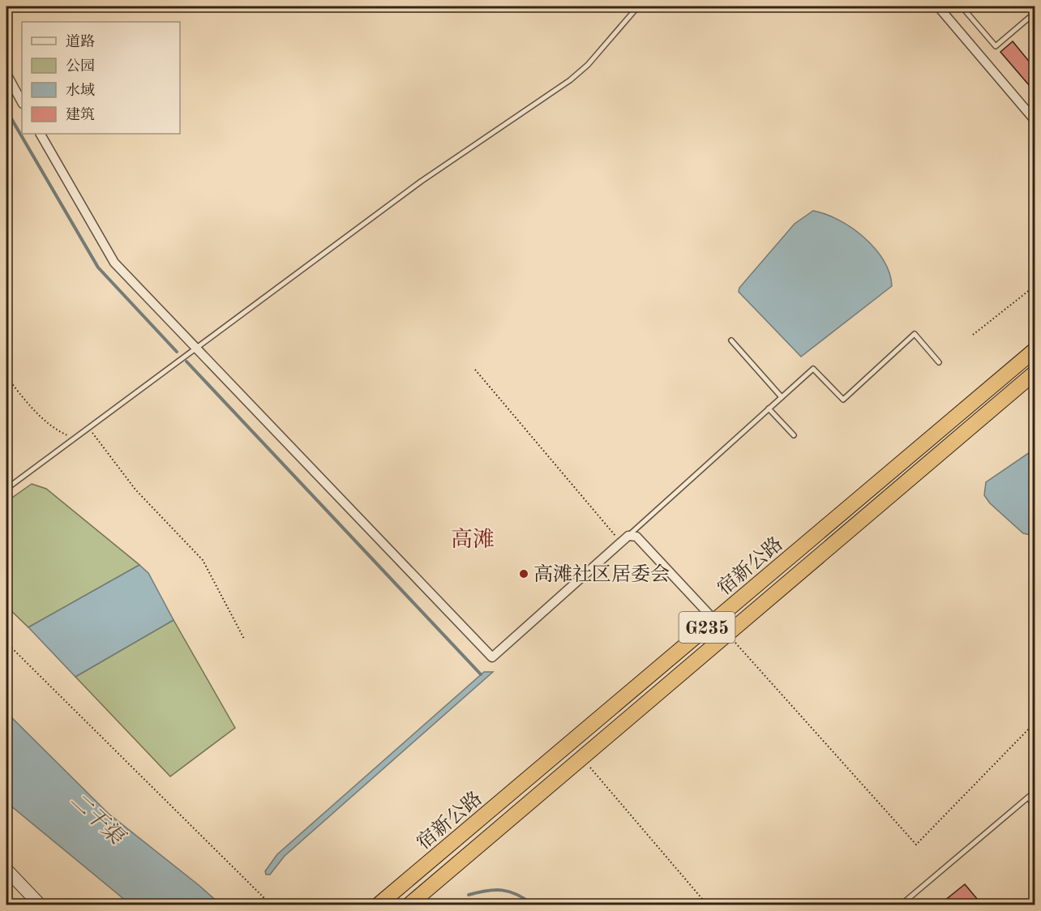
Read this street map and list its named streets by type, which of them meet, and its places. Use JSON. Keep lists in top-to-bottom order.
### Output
{
  "streets": {
    "highway": ["宿新公路", "G235"]
  },
  "districts": ["高滩"],
  "water": ["二干渠"],
  "places": ["高滩社区居委会"],
  "legend": [
    "道路",
    "公园",
    "水域",
    "建筑"
  ]
}
